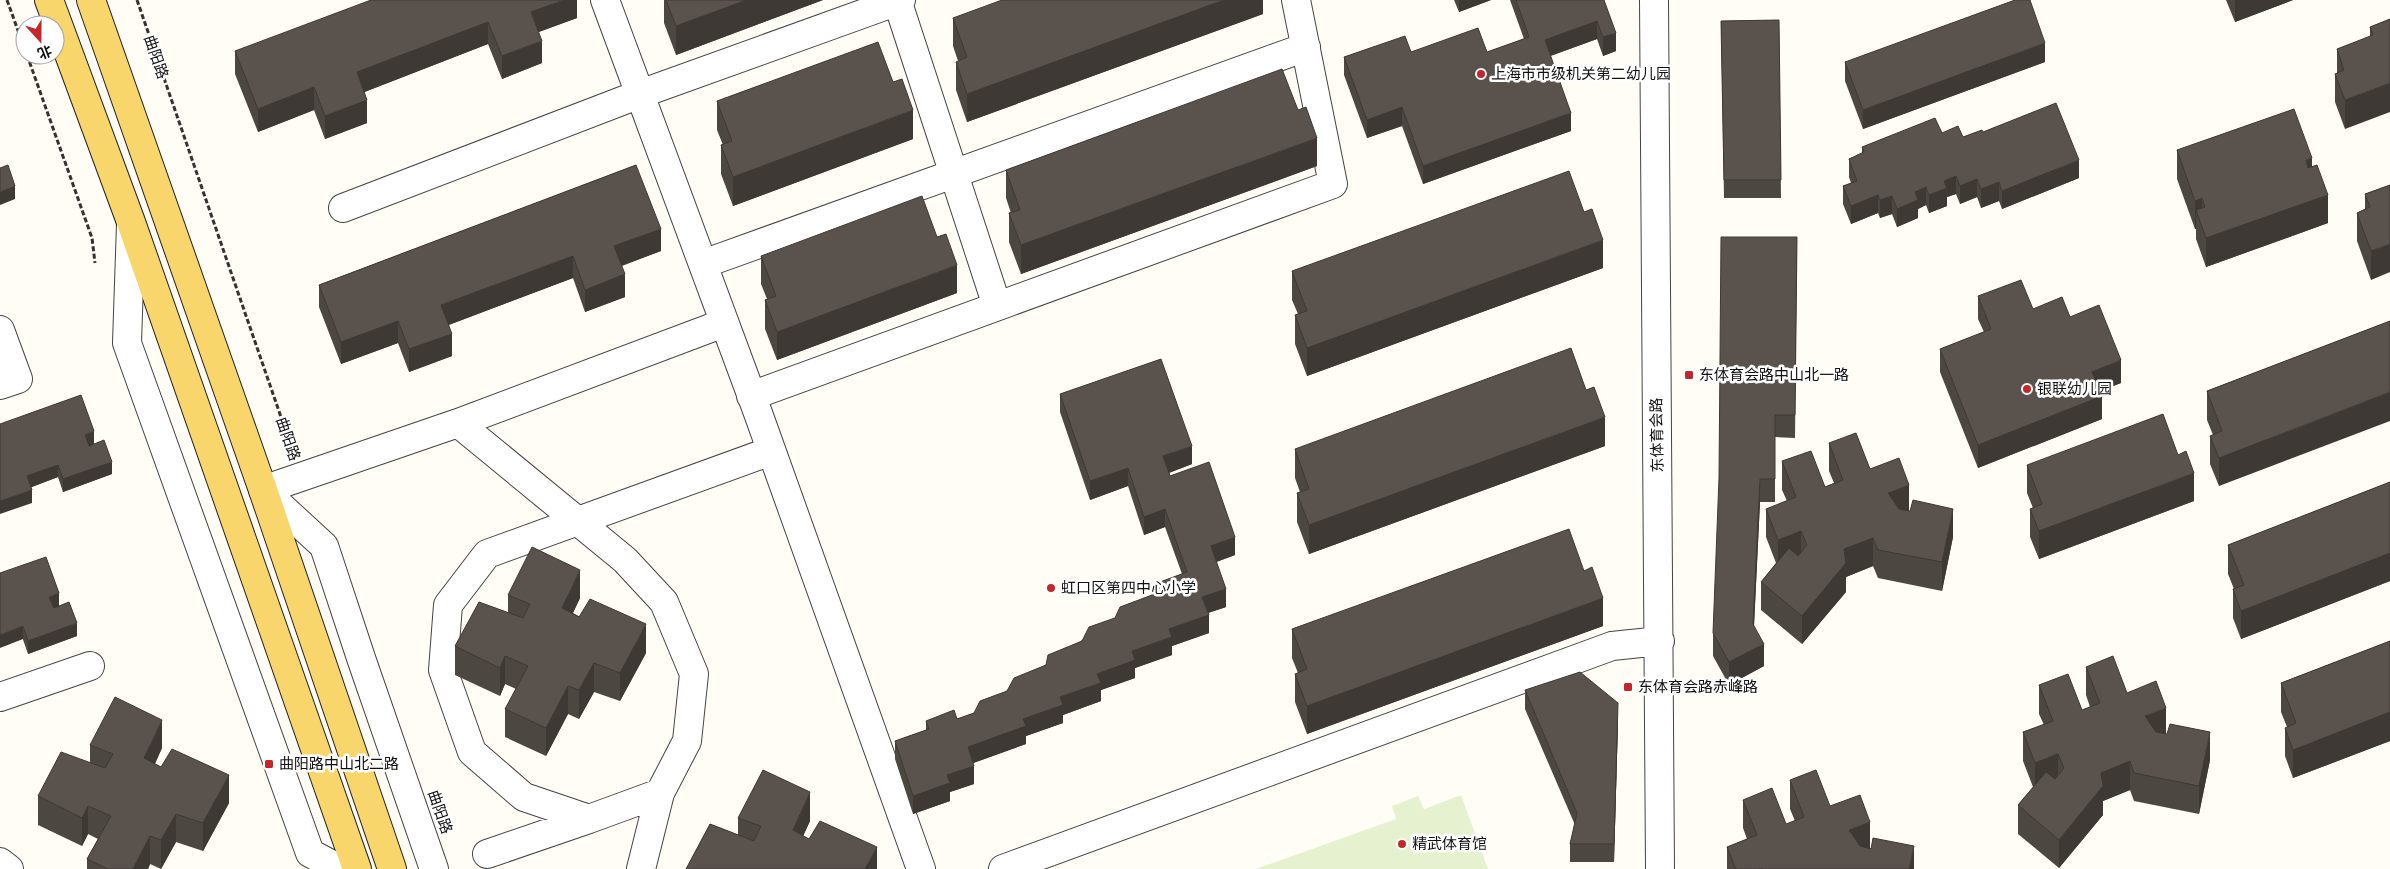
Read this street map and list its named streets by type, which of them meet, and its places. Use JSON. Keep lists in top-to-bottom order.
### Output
{
  "streets": {
    "street": ["东体育会路"],
    "path": ["曲阳路"]
  },
  "places": {
    "other": [
      "上海市市级机关第二幼儿园",
      "银联幼儿园",
      "虹口区第四中心小学",
      "精武体育馆"
    ],
    "transit": ["东体育会路中山北一路", "东体育会路赤峰路", "曲阳路中山北二路"]
  },
  "north": "bottom"
}
